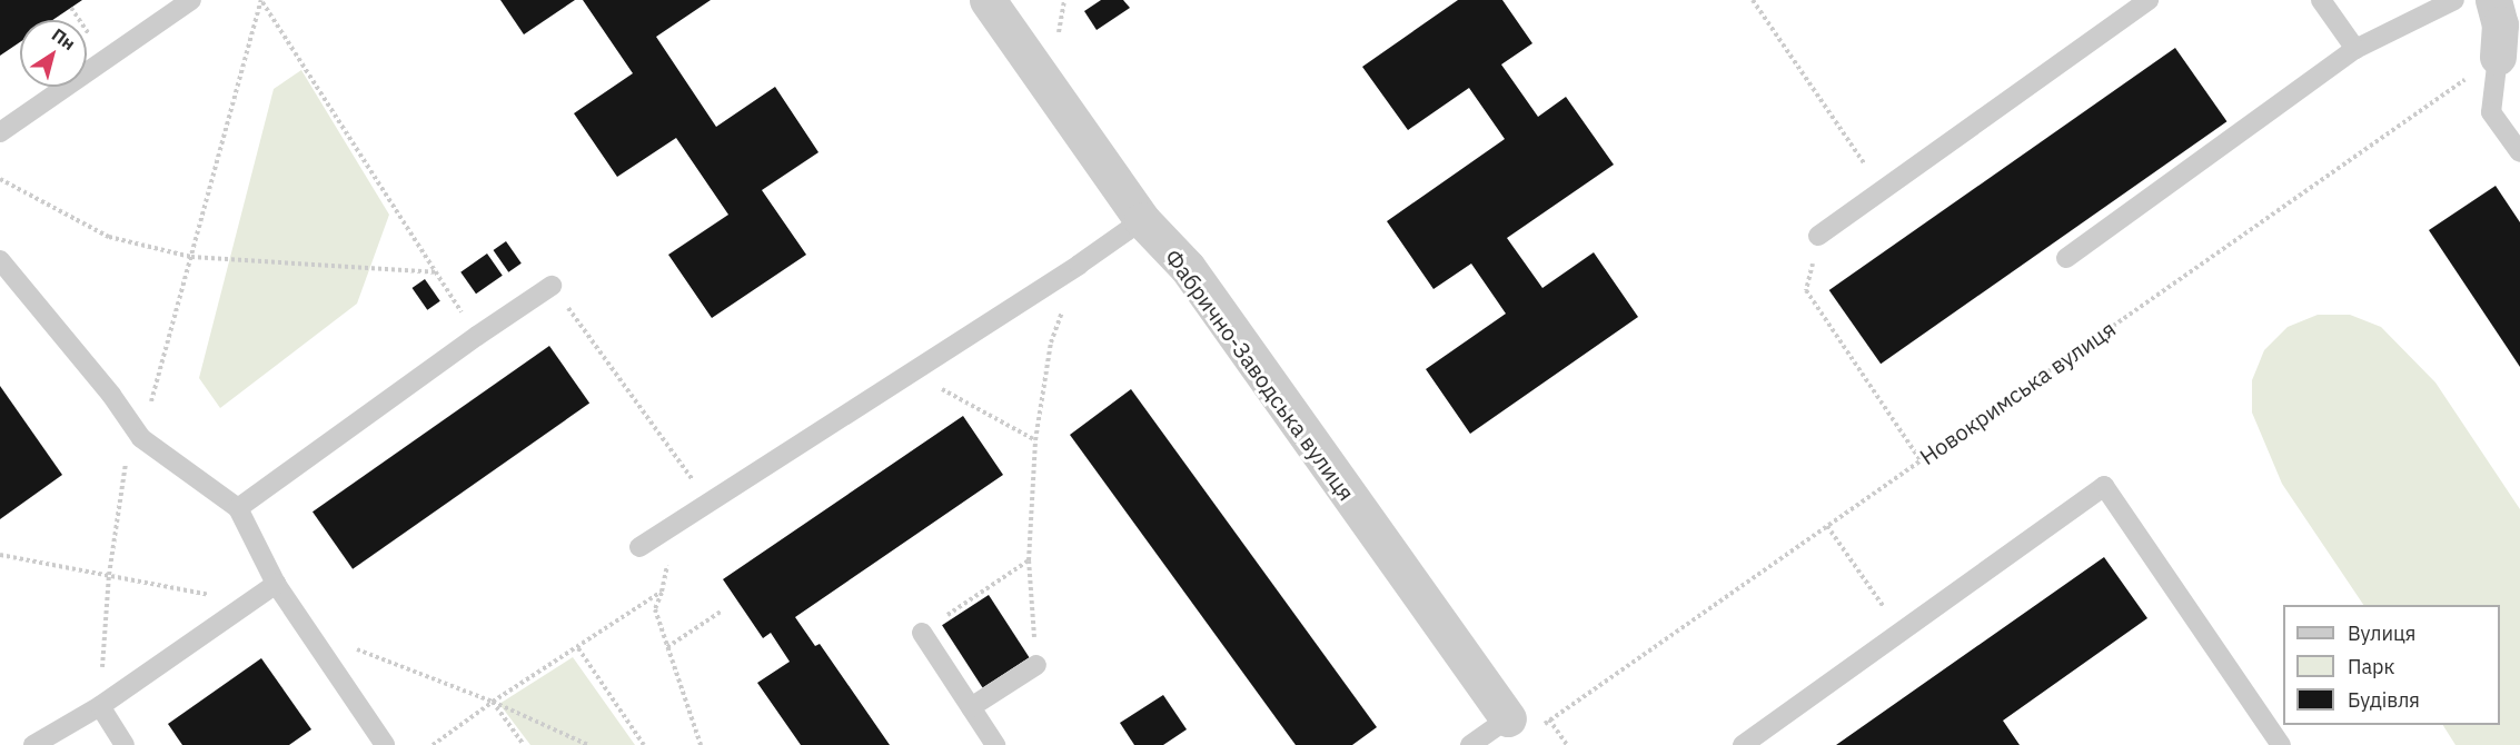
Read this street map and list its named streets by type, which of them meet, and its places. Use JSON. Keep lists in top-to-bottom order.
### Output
{
  "streets": {
    "street": ["Фабрично-Заводська вулиця"],
    "path": ["Новокримська вулиця"]
  },
  "crossings": [
    ["Фабрично-Заводська вулиця", "Новокримська вулиця"]
  ],
  "legend": ["Вулиця", "Парк", "Будівля"],
  "north": "top right"
}
